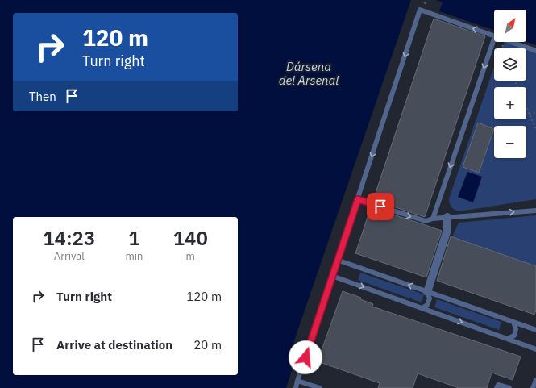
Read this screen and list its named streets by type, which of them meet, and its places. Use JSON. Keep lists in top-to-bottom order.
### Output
{
  "water": ["Dársena del Arsenal"],
  "north": "top right",
  "page": {
    "map_buttons": ["+", "−"],
    "turn": ["120 m", "Turn right"],
    "then": "Then",
    "eta": [
      "14:23",
      "Arrival",
      "1",
      "min",
      "140",
      "m"
    ],
    "list": [
      {
        "name": "Turn right",
        "value": "120 m"
      },
      {
        "name": "Arrive at destination",
        "value": "20 m"
      }
    ]
  }
}
